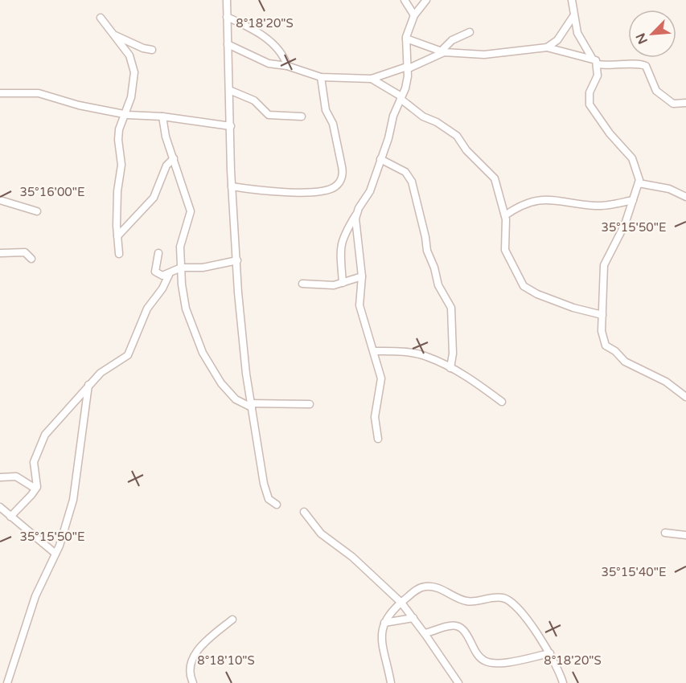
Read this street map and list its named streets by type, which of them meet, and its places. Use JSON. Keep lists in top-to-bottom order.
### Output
{
  "north": "bottom left",
  "coordinates": [
    "8°18'20\"S",
    "35°16'00\"E",
    "35°15'50\"E",
    "35°15'40\"E",
    "8°18'10\"S"
  ]
}
